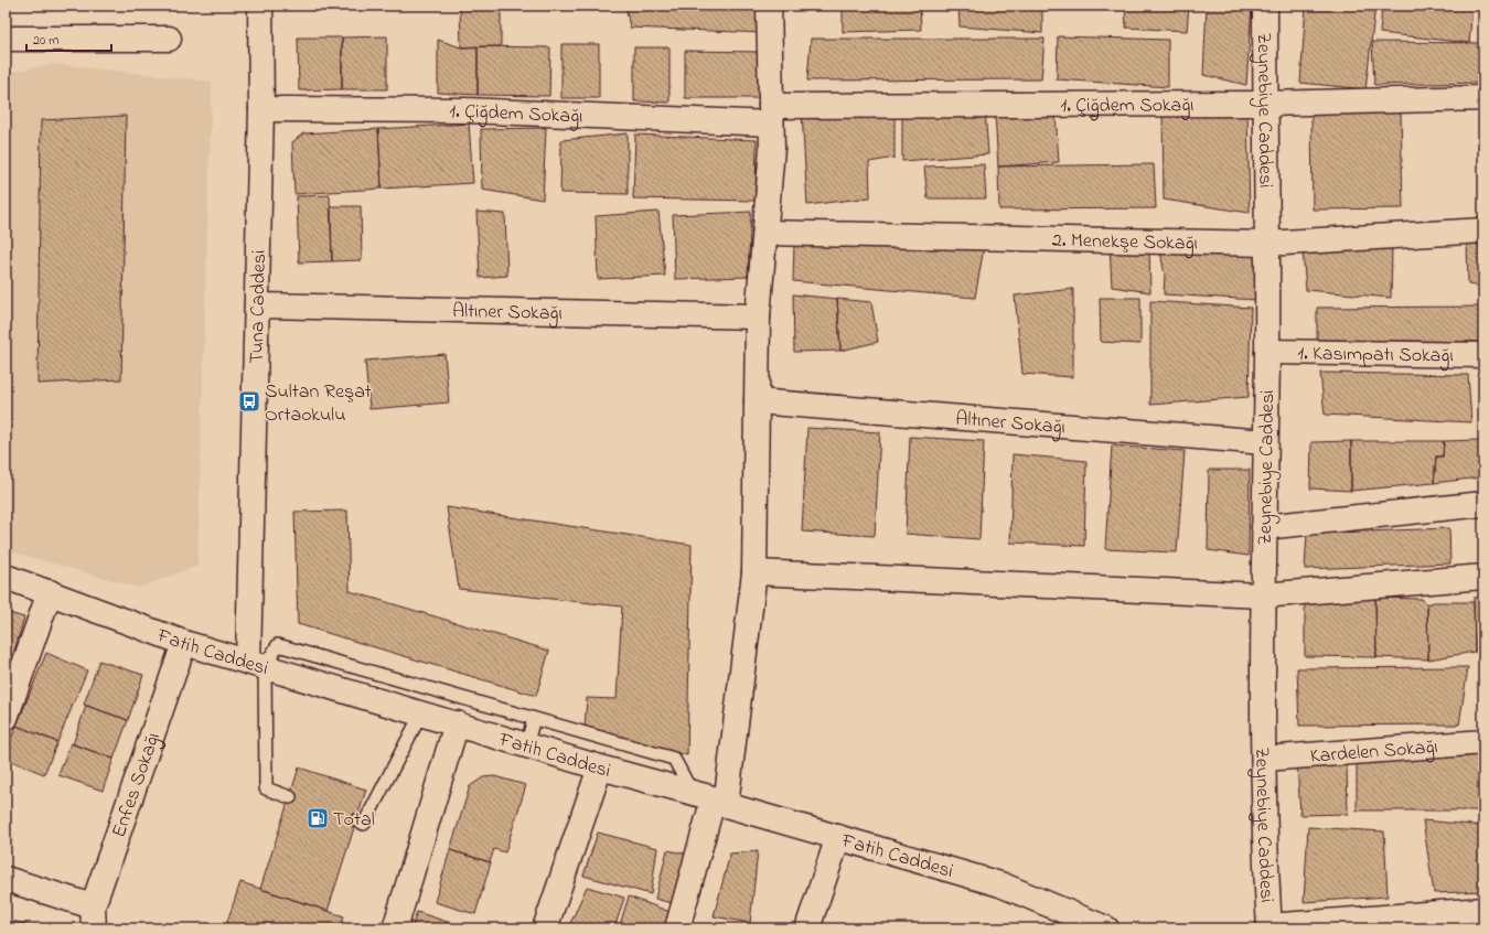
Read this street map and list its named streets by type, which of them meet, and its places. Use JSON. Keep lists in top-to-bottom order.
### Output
{
  "streets": {
    "street": [
      "1. Çiğdem Sokağı",
      "Zeynebiye Caddesi",
      "2. Menekşe Sokağı",
      "Tuna Caddesi",
      "Altıner Sokağı",
      "1. Kasımpatı Sokağı",
      "Fatih Caddesi",
      "Kardelen Sokağı",
      "Enfes Sokağı"
    ]
  },
  "crossings": [
    ["1. Çiğdem Sokağı", "Zeynebiye Caddesi"],
    ["1. Çiğdem Sokağı", "Tuna Caddesi"],
    ["Zeynebiye Caddesi", "2. Menekşe Sokağı"],
    ["Zeynebiye Caddesi", "Altıner Sokağı"],
    ["Zeynebiye Caddesi", "1. Kasımpatı Sokağı"],
    ["Zeynebiye Caddesi", "Kardelen Sokağı"],
    ["Tuna Caddesi", "Altıner Sokağı"],
    ["Tuna Caddesi", "Fatih Caddesi"],
    ["Fatih Caddesi", "Enfes Sokağı"]
  ],
  "places": {
    "bus stop": ["Sultan Reşat Ortaokulu"],
    "fuel station": ["Total"]
  },
  "scale_bar": "20 m"
}
